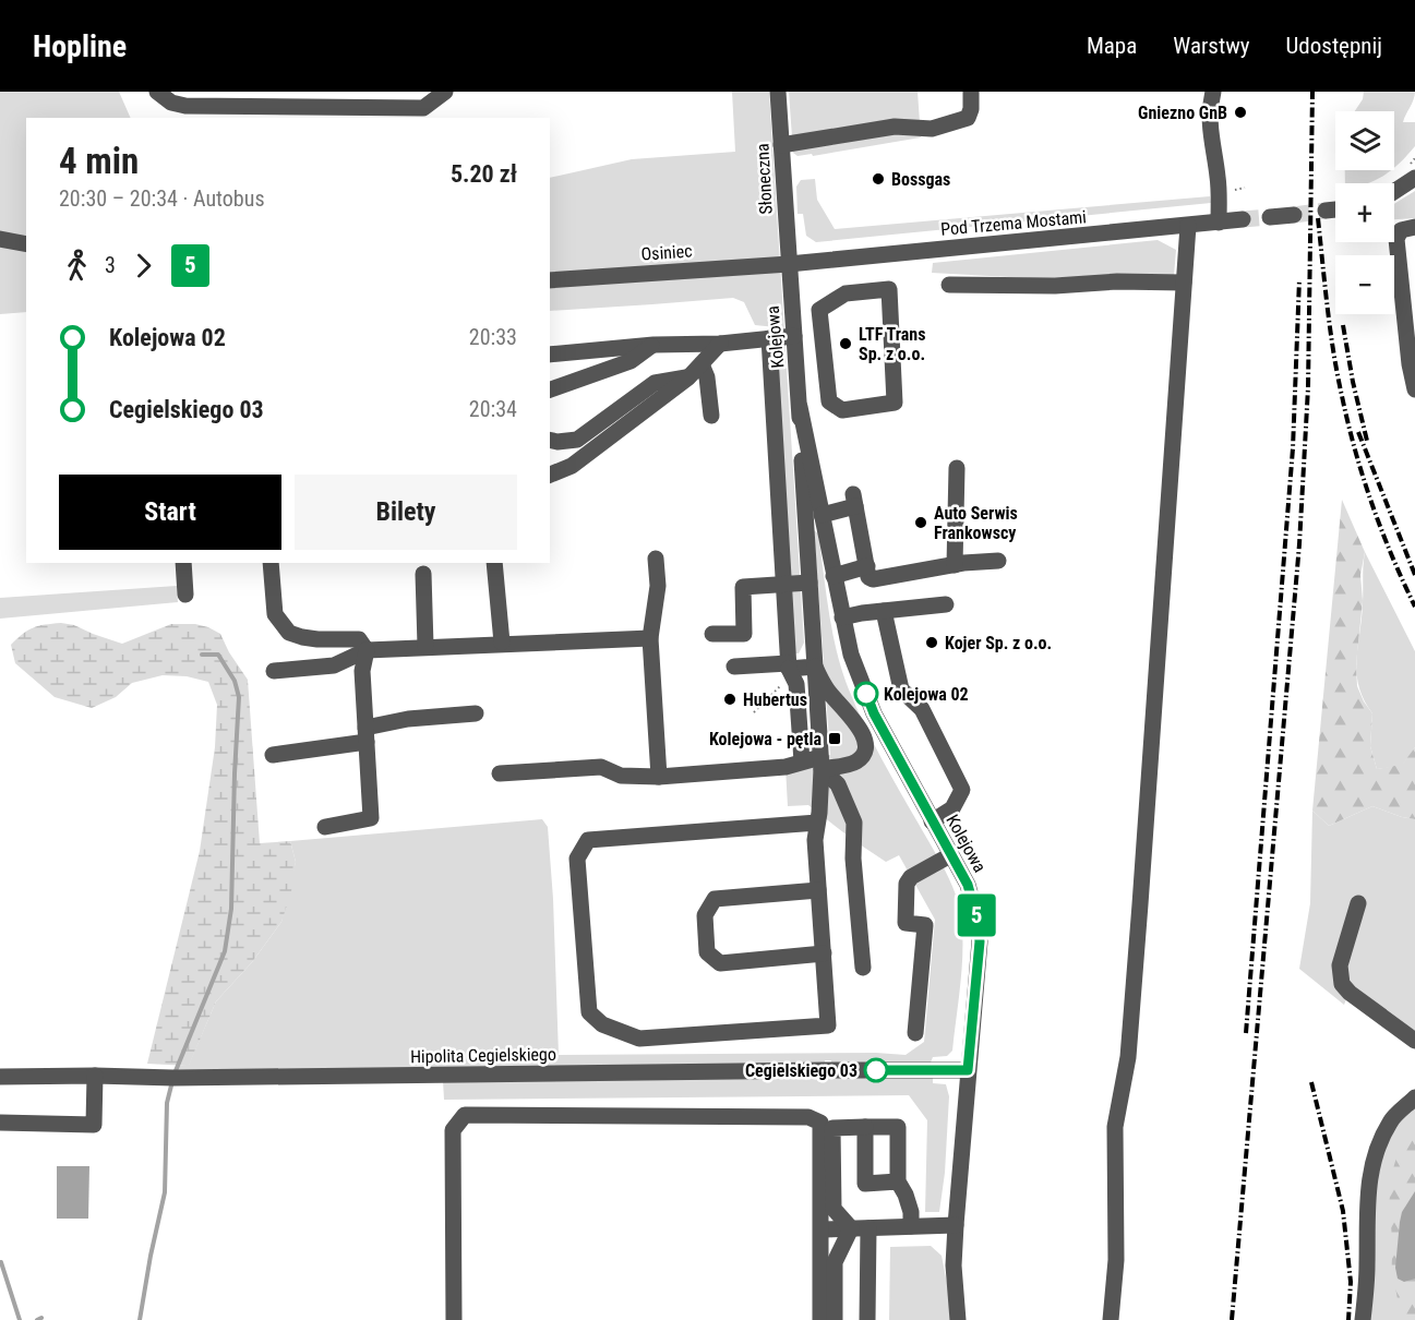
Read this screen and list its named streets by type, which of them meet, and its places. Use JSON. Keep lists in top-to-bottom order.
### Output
{
  "streets": {
    "street": [
      "Słoneczna",
      "Pod Trzema Mostami",
      "Osiniec",
      "Kolejowa",
      "Hipolita Cegielskiego"
    ]
  },
  "crossings": [
    ["Słoneczna", "Pod Trzema Mostami"],
    ["Słoneczna", "Osiniec"],
    ["Słoneczna", "Kolejowa"],
    ["Pod Trzema Mostami", "Osiniec"],
    ["Pod Trzema Mostami", "Kolejowa"],
    ["Osiniec", "Kolejowa"],
    ["Kolejowa", "Hipolita Cegielskiego"]
  ],
  "places": {
    "other": [
      "Gniezno GnB",
      "Bossgas",
      "LTF Trans Sp. z o.o.",
      "Auto Serwis Frankowscy",
      "Kojer Sp. z o.o.",
      "Kolejowa 02",
      "Hubertus",
      "Cegielskiego 03"
    ],
    "transit": ["Kolejowa - pętla"]
  },
  "lines": ["bus line 5"],
  "page": {
    "header": "Hopline",
    "nav": ["Mapa", "Warstwy", "Udostępnij"],
    "on_map": "5",
    "map_buttons": ["+", "−"],
    "heading": ["4 min", "20:30 – 20:34 · Autobus", "5.20 zł"],
    "legs": ["3", "5"],
    "list": [
      {
        "name": "Kolejowa 02",
        "value": "20:33"
      },
      {
        "name": "Cegielskiego 03",
        "value": "20:34"
      }
    ],
    "buttons": ["Start", "Bilety"]
  }
}
